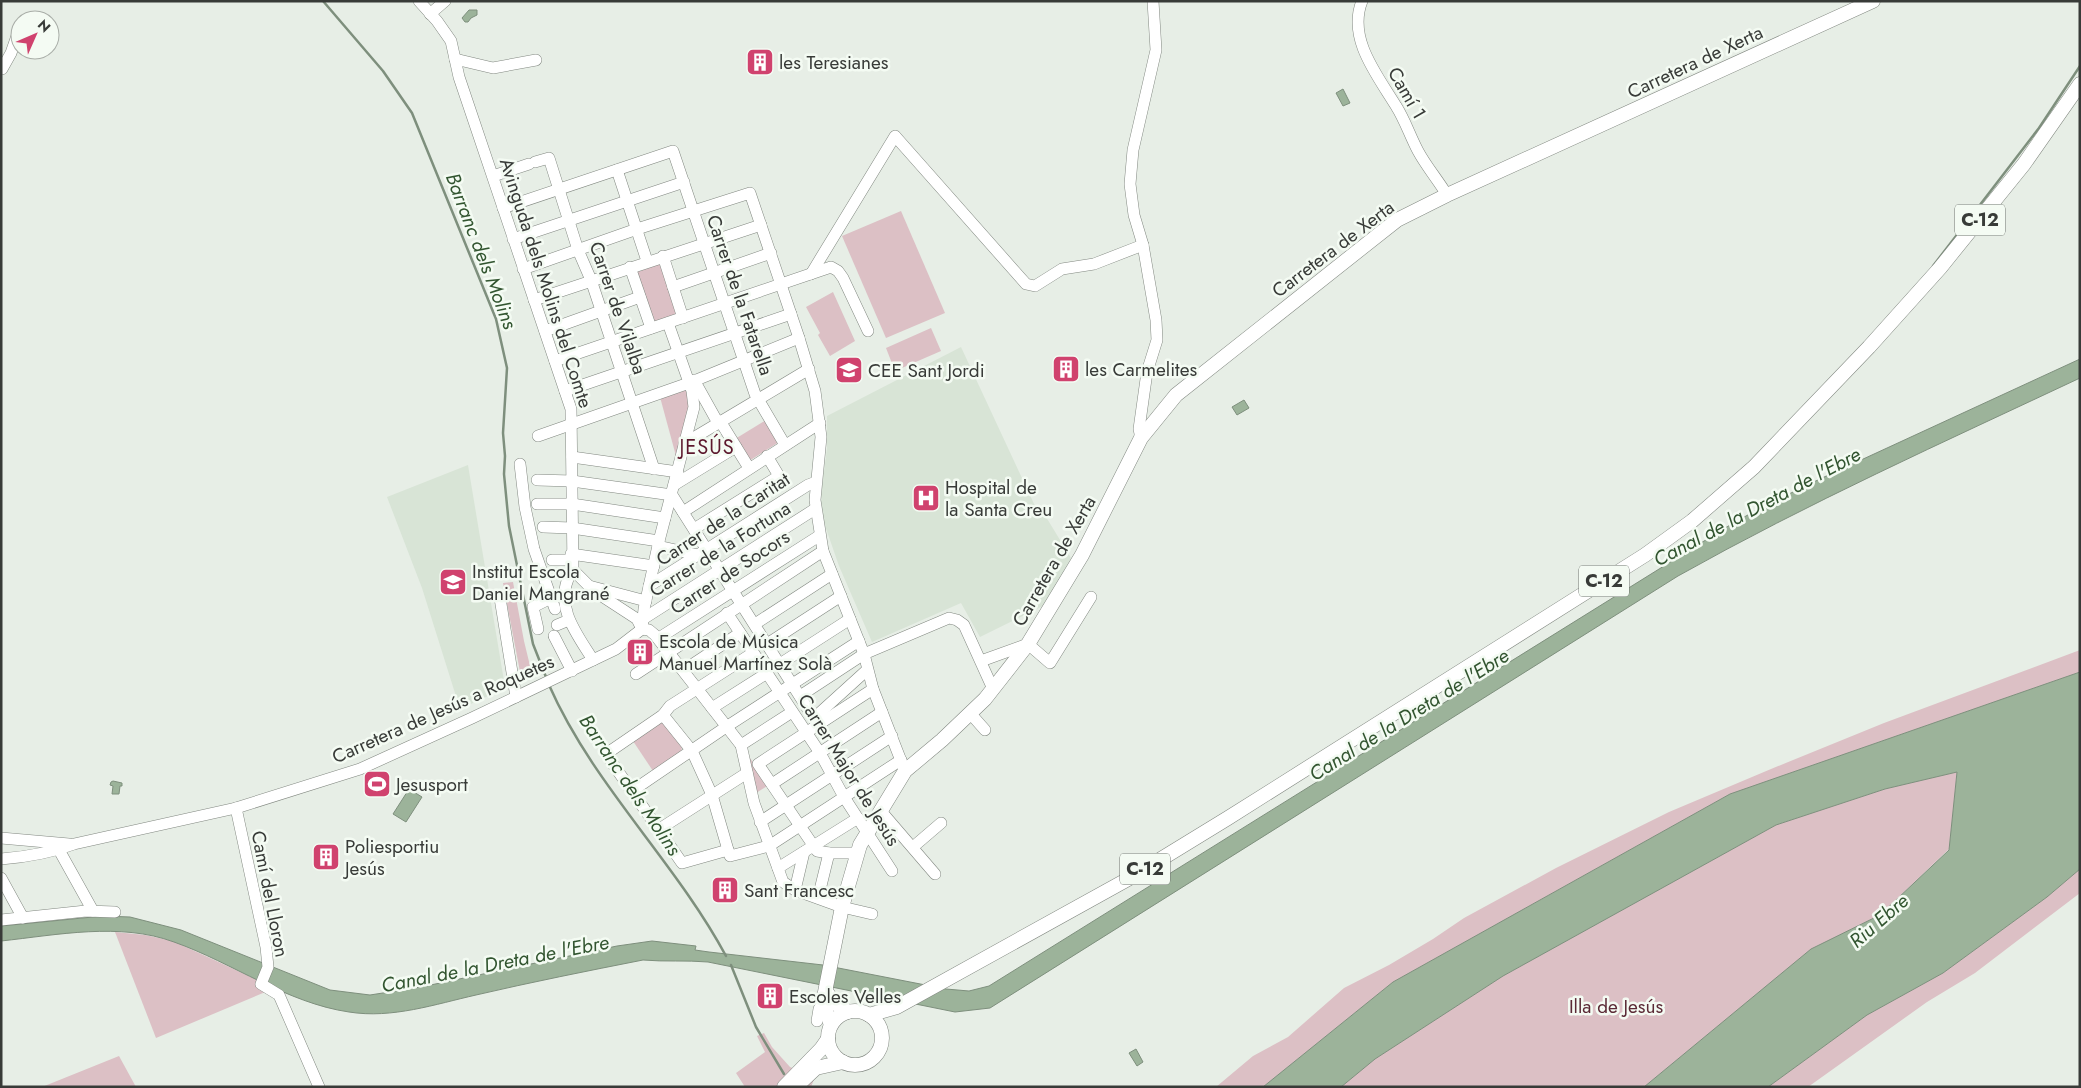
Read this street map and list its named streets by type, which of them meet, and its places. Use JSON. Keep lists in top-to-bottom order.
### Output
{
  "streets": {
    "main road": ["Carretera de Xerta", "C-12"],
    "street": [
      "Camí 1",
      "Avinguda dels Molins del Comte",
      "Carrer de la Fatarella",
      "Carrer de Vilalba",
      "Carrer de la Caritat",
      "Carrer de la Fortuna",
      "Carrer de Socors",
      "Carretera de Jesús a Roquetes",
      "Carrer Major de Jesús",
      "Camí del Lloron"
    ]
  },
  "crossings": [
    ["Carretera de Xerta", "Camí 1"],
    ["Avinguda dels Molins del Comte", "Carrer de Vilalba"],
    ["Carrer de la Fortuna", "Carretera de Jesús a Roquetes"],
    ["Carretera de Jesús a Roquetes", "Camí del Lloron"]
  ],
  "districts": ["JESÚS"],
  "water": ["Barranc dels Molins", "Canal de la Dreta de l'Ebre", "Riu Ebre"],
  "parks": ["Illa de Jesús"],
  "places": {
    "building": [
      "les Teresianes",
      "les Carmelites",
      "Escola de Música Manuel Martínez Solà",
      "Poliesportiu Jesús",
      "Sant Francesc",
      "Escoles Velles"
    ],
    "school or university": ["CEE Sant Jordi", "Institut Escola Daniel Mangrané"],
    "hospital": ["Hospital de la Santa Creu"],
    "sports": ["Jesusport"]
  },
  "north": "top right"
}
